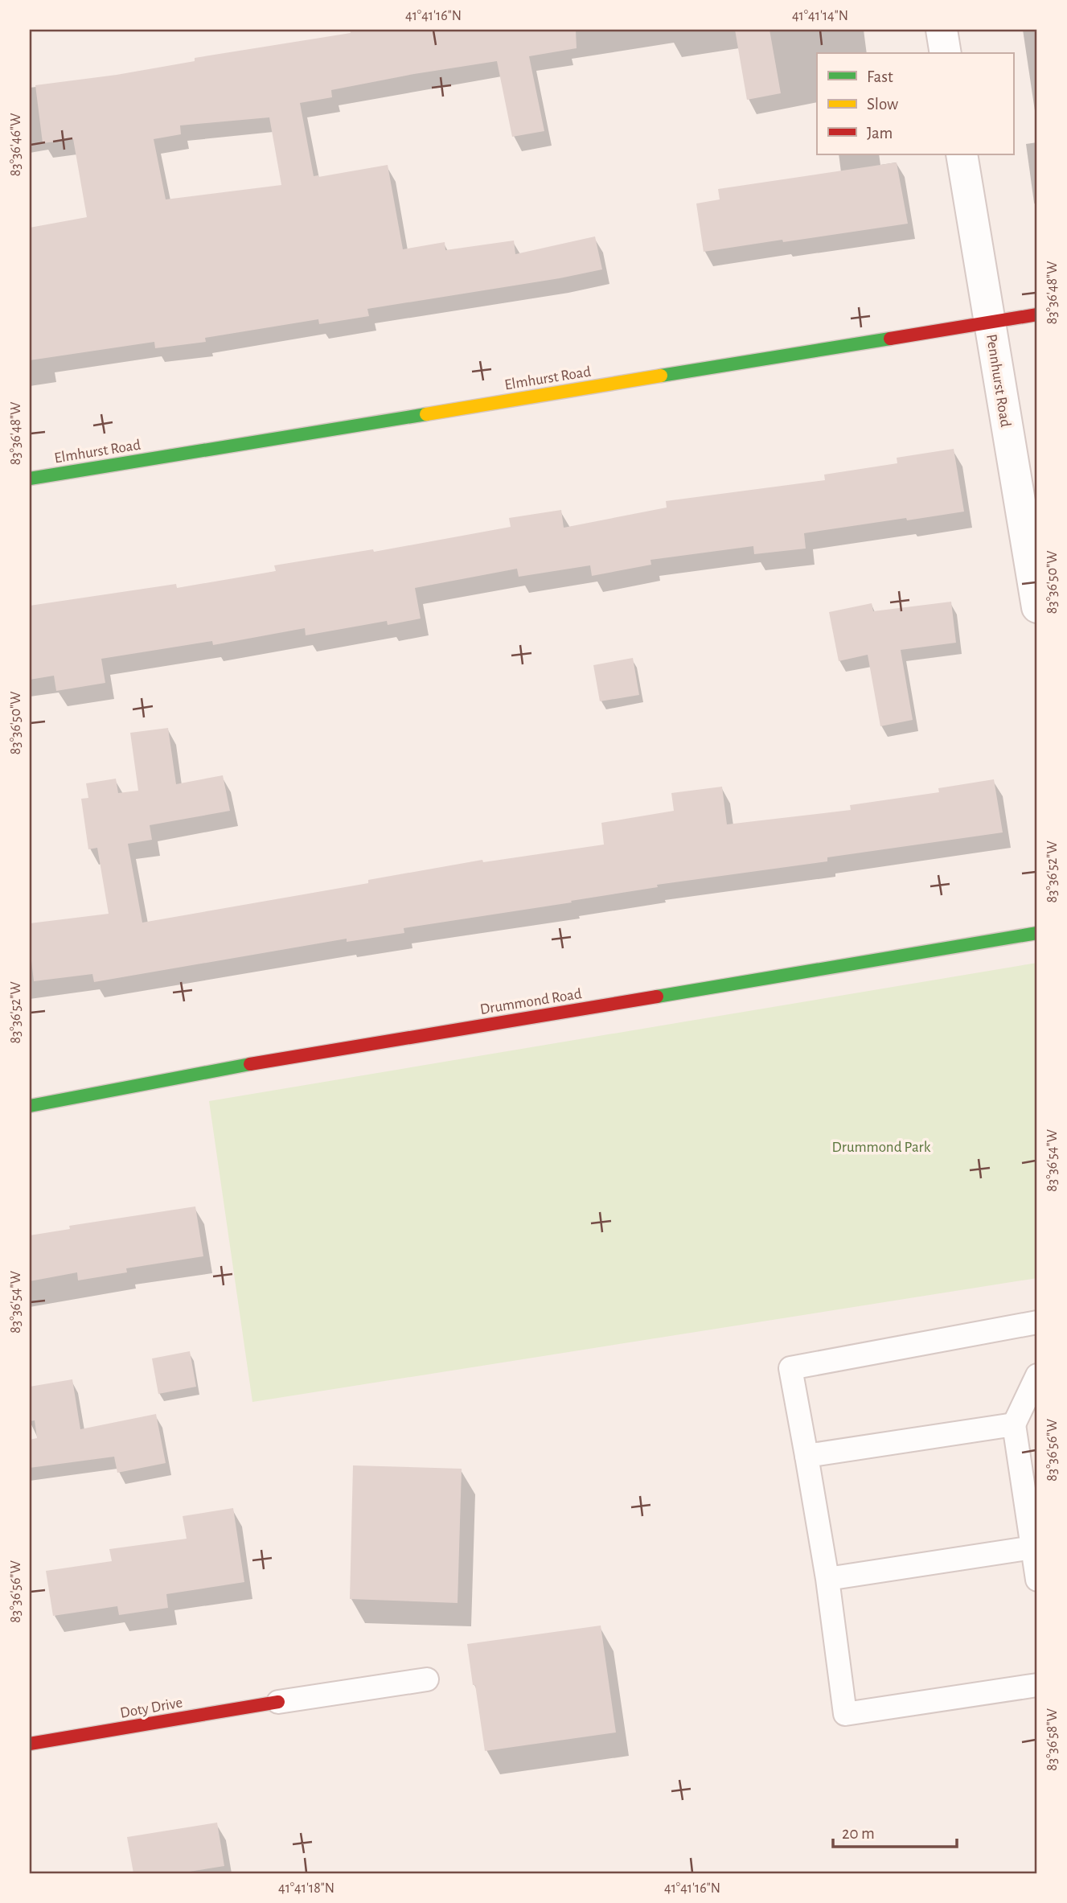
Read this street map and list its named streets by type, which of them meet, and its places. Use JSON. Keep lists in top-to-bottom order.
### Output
{
  "streets": {
    "street": [
      "Elmhurst Road",
      "Pennhurst Road",
      "Drummond Road",
      "Doty Drive"
    ]
  },
  "crossings": [
    ["Elmhurst Road", "Pennhurst Road"]
  ],
  "parks": ["Drummond Park"],
  "legend": ["Fast", "Slow", "Jam"],
  "scale_bar": "20 m",
  "coordinates": [
    "41°41'16\"N",
    "41°41'14\"N",
    "83°36'46\"W",
    "83°36'48\"W",
    "83°36'50\"W",
    "83°36'52\"W",
    "83°36'54\"W",
    "83°36'56\"W",
    "83°36'58\"W",
    "41°41'18\"N"
  ]
}
